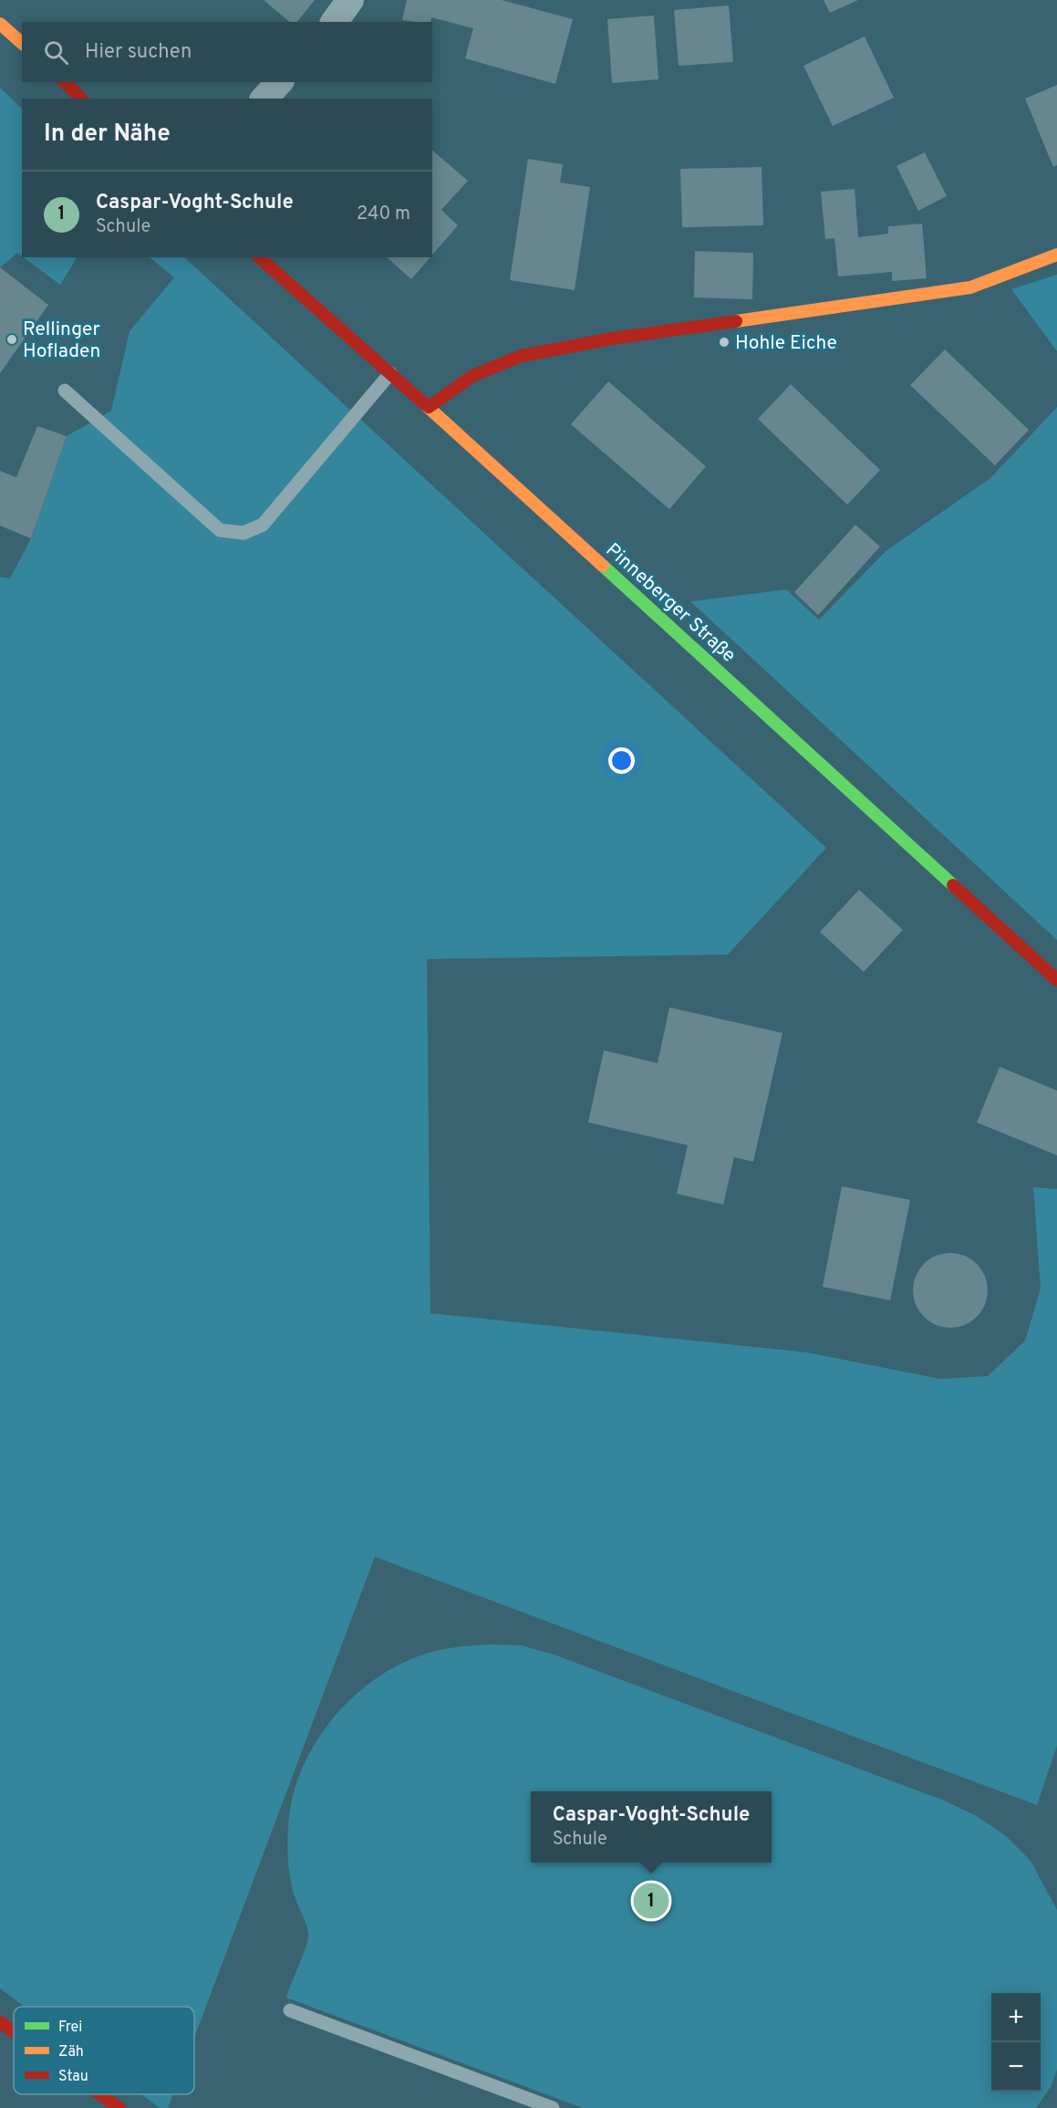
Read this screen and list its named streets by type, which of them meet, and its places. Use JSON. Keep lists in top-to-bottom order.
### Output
{
  "streets": {
    "main road": ["Pinneberger Straße"]
  },
  "places": ["Rellinger Hofladen", "Hohle Eiche"],
  "legend": ["Frei", "Zäh", "Stau"],
  "page": {
    "search": "Hier suchen",
    "heading": "In der Nähe",
    "list": [
      {
        "mark": "1",
        "name": "Caspar-Voght-Schule",
        "note": "Schule",
        "value": "240 m"
      }
    ],
    "popup": ["Caspar-Voght-Schule", "Schule"],
    "pins": "1",
    "map_buttons": ["+", "−"]
  }
}
